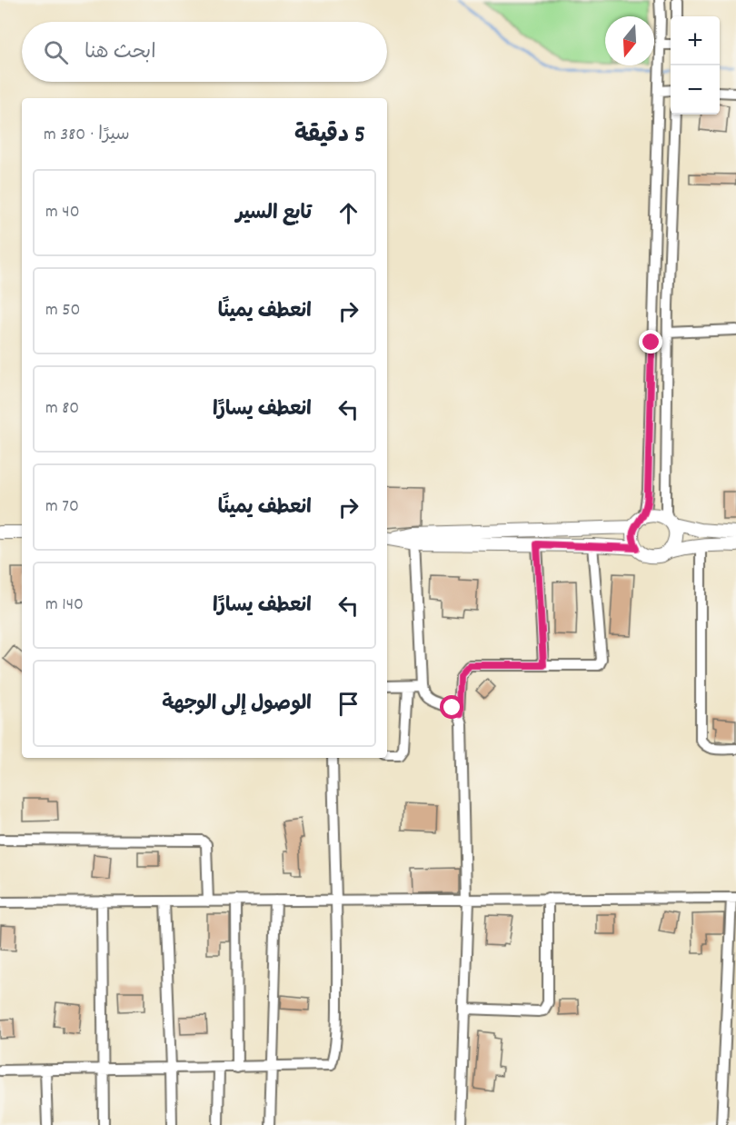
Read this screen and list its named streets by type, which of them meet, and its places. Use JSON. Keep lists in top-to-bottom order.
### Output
{
  "north": "bottom",
  "page": {
    "map_buttons": ["+", "−"],
    "search": "ابحث هنا",
    "heading": ["5 دقيقة", "سيرًا · 380 m"],
    "list": [
      ["تابع السير", "40 m"],
      ["انعطف يمينًا", "50 m"],
      ["انعطف يسارًا", "80 m"],
      ["انعطف يمينًا", "70 m"],
      ["انعطف يسارًا", "140 m"],
      "الوصول إلى الوجهة"
    ]
  }
}
